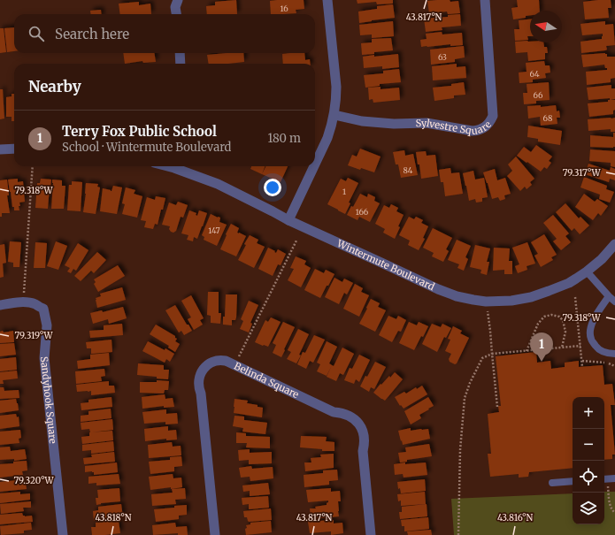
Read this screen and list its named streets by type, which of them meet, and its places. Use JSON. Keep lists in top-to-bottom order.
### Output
{
  "streets": {
    "street": [
      "Sylvestre Square",
      "Wintermute Boulevard",
      "Belinda Square",
      "Sandyhook Square"
    ]
  },
  "house_numbers": [
    "16",
    "63",
    "64",
    "66",
    "68",
    "84",
    "1",
    "166",
    "147"
  ],
  "north": "left",
  "page": {
    "search": "Search here",
    "heading": "Nearby",
    "list": [
      {
        "mark": "1",
        "name": "Terry Fox Public School",
        "note": "School · Wintermute Boulevard",
        "value": "180 m"
      }
    ],
    "pins": "1",
    "map_buttons": ["+", "−"]
  },
  "coordinates": [
    "43.817°N",
    "79.317°W",
    "79.318°W",
    "79.319°W",
    "79.320°W",
    "43.818°N",
    "43.816°N"
  ]
}
